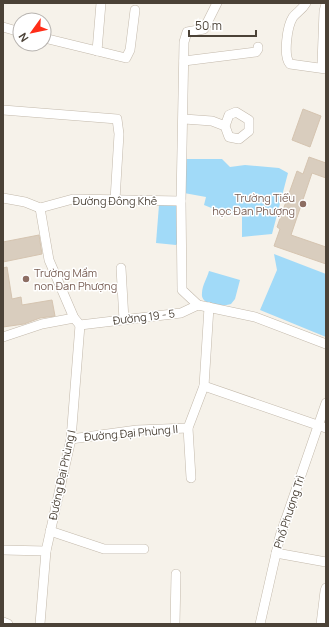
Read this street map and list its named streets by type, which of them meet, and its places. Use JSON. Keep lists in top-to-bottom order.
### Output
{
  "streets": {
    "street": [
      "Đường Đông Khê",
      "Đường 19 - 5",
      "Đường Đại Phùng II",
      "Đường Đại Phùng I",
      "Phố Phượng Trì"
    ]
  },
  "crossings": [
    ["Đường 19 - 5", "Đường Đại Phùng I"],
    ["Đường Đại Phùng II", "Đường Đại Phùng I"]
  ],
  "places": ["Trường Tiểu học Đan Phượng", "Trường Mầm non Đan Phượng"],
  "scale_bar": "50 m",
  "north": "bottom left"
}
